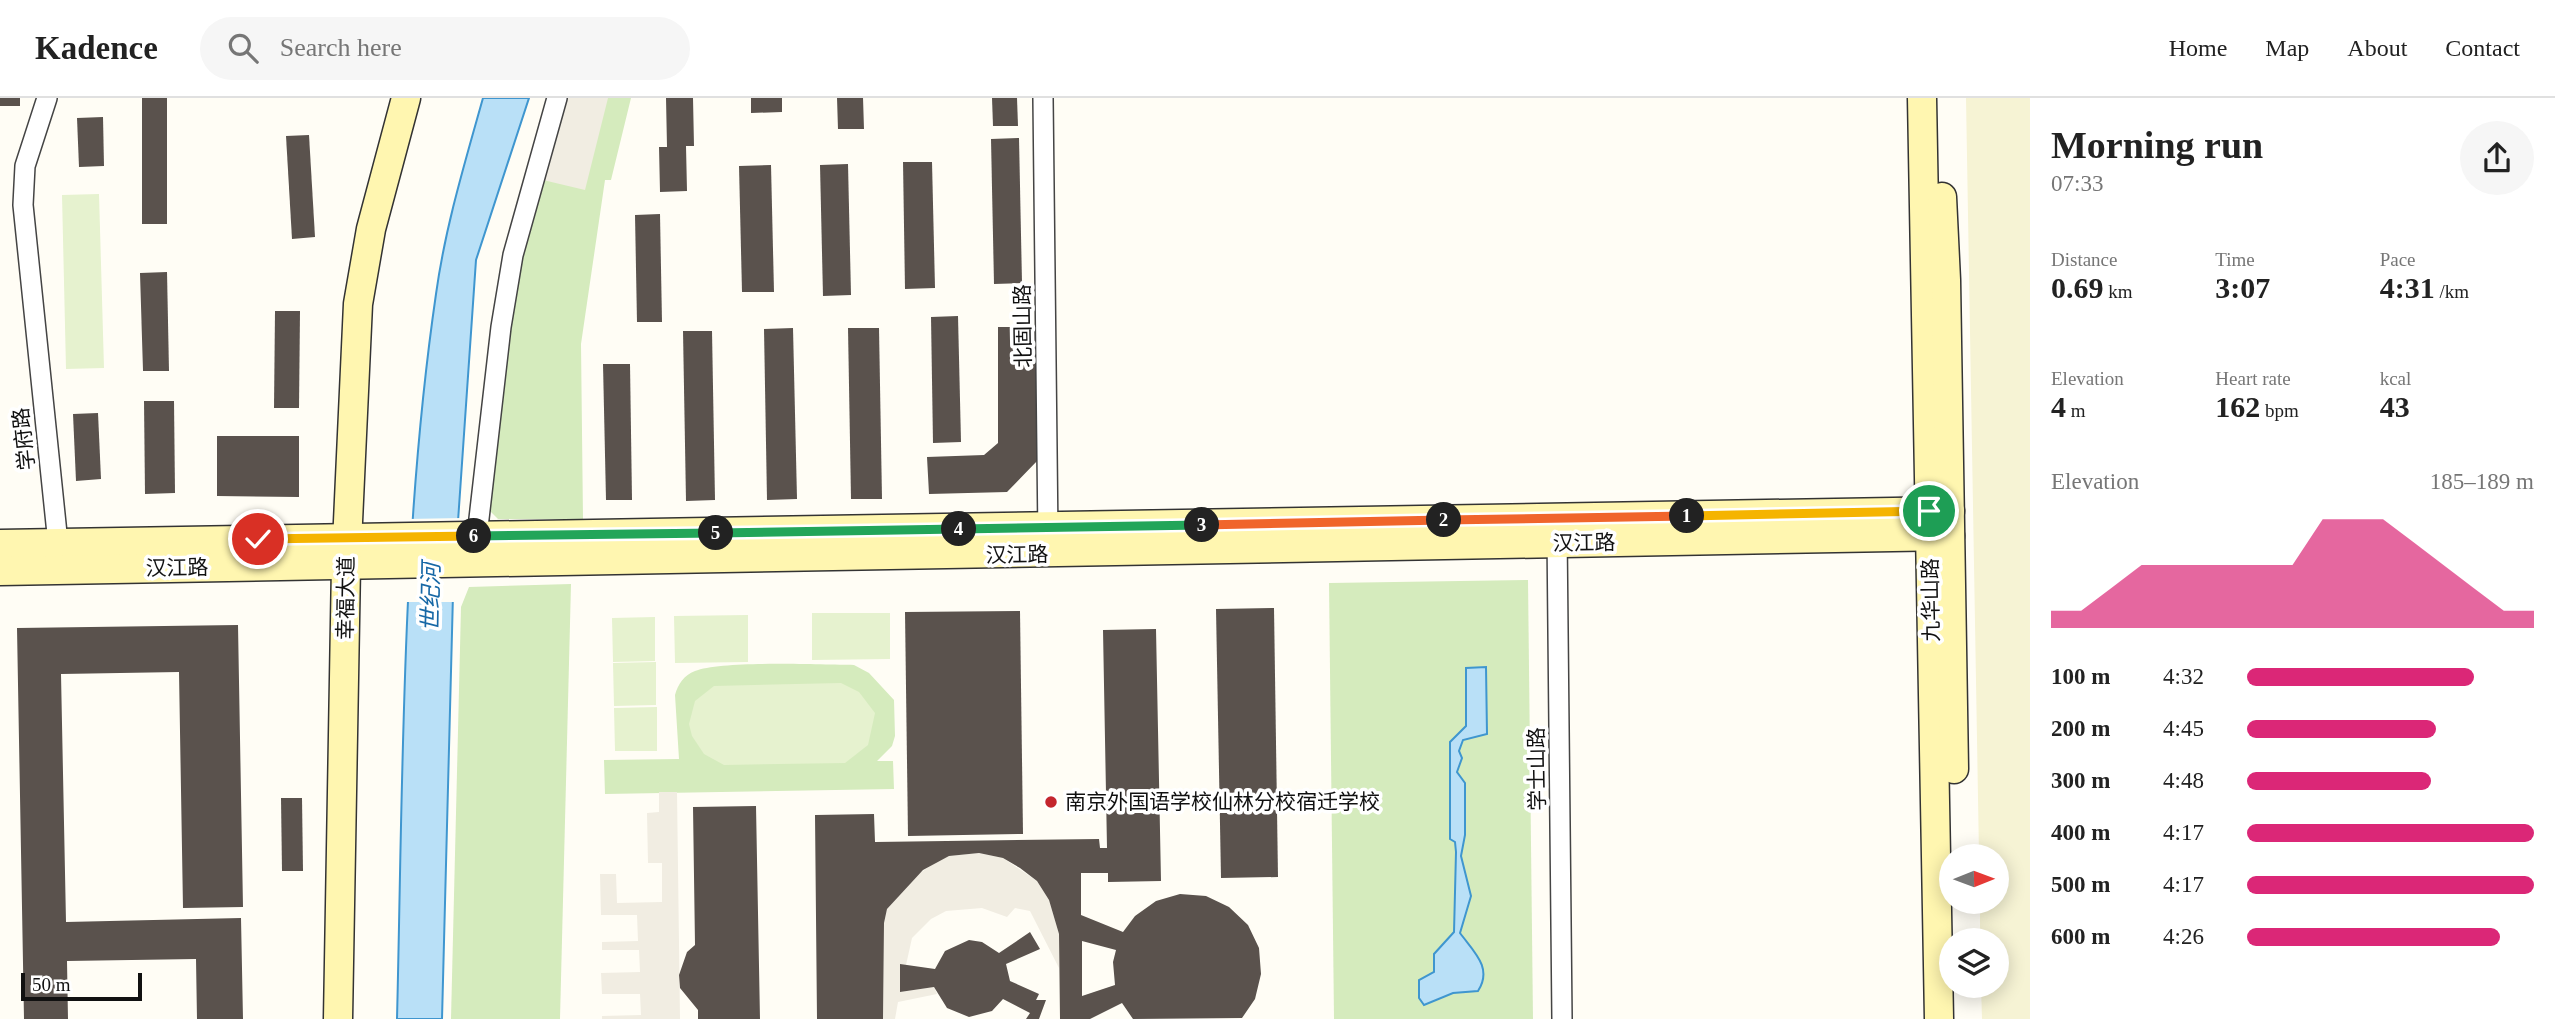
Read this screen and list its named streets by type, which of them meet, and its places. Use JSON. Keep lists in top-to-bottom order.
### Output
{
  "streets": {
    "street": [
      "北固山路",
      "学府路",
      "汉江路",
      "幸福大道",
      "九华山路",
      "学士山路"
    ]
  },
  "crossings": [
    ["北固山路", "汉江路"],
    ["学府路", "汉江路"],
    ["汉江路", "幸福大道"],
    ["汉江路", "九华山路"],
    ["汉江路", "学士山路"]
  ],
  "water": ["世纪河"],
  "places": ["南京外国语学校仙林分校宿迁学校"],
  "scale_bar": "50 m",
  "north": "right",
  "page": {
    "header": "Kadence",
    "search": "Search here",
    "nav": [
      "Home",
      "Map",
      "About",
      "Contact"
    ],
    "heading": ["Morning run", "07:33"],
    "stats": [
      ["Distance", "0.69 km"],
      ["Time", "3:07"],
      ["Pace", "4:31 /km"],
      ["Elevation", "4 m"],
      ["Heart rate", "162 bpm"],
      ["kcal", "43"]
    ],
    "chart": ["Elevation", "185–189 m"],
    "pins": [
      "1",
      "2",
      "3",
      "4",
      "5",
      "6"
    ],
    "list": [
      {
        "name": "100 m",
        "note": "4:32"
      },
      {
        "name": "200 m",
        "note": "4:45"
      },
      {
        "name": "300 m",
        "note": "4:48"
      },
      {
        "name": "400 m",
        "note": "4:17"
      },
      {
        "name": "500 m",
        "note": "4:17"
      },
      {
        "name": "600 m",
        "note": "4:26"
      }
    ],
    "scale": "50 m"
  }
}
